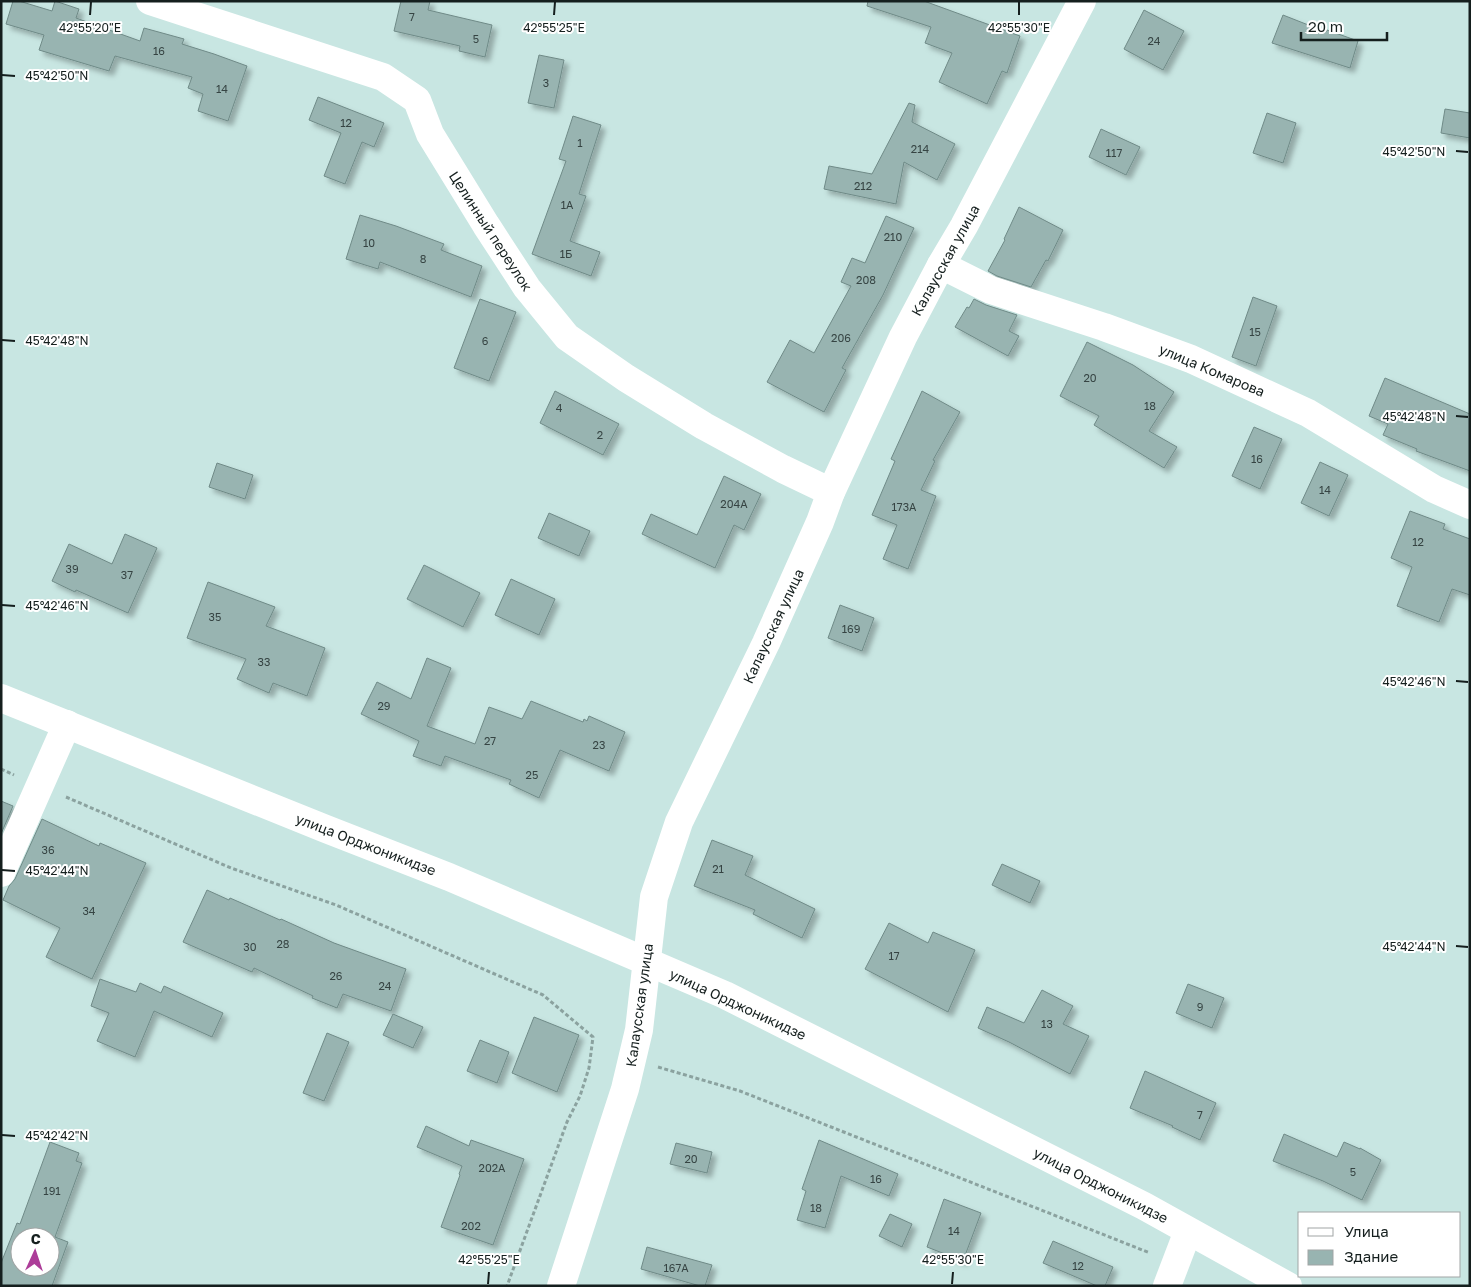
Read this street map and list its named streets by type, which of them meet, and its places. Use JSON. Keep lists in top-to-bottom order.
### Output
{
  "streets": {
    "street": [
      "Целинный переулок",
      "Калаусская улица",
      "улица Комарова",
      "улица Орджоникидзе"
    ]
  },
  "crossings": [
    ["Целинный переулок", "Калаусская улица"],
    ["Калаусская улица", "улица Комарова"],
    ["Калаусская улица", "улица Орджоникидзе"]
  ],
  "house_numbers": [
    "7",
    "5",
    "24",
    "16",
    "3",
    "14",
    "12",
    "1",
    "214",
    "117",
    "212",
    "1А",
    "210",
    "10",
    "1Б",
    "8",
    "208",
    "15",
    "206",
    "6",
    "20",
    "18",
    "4",
    "2",
    "16",
    "14",
    "204А",
    "173А",
    "12",
    "39",
    "37",
    "35",
    "169",
    "33",
    "29",
    "27",
    "23",
    "25",
    "36",
    "21",
    "34",
    "28",
    "30",
    "17",
    "26",
    "24",
    "9",
    "13",
    "7",
    "20",
    "202А",
    "5",
    "16",
    "191",
    "18",
    "202",
    "14",
    "12",
    "167А"
  ],
  "legend": ["Улица", "Здание"],
  "scale_bar": "20 m",
  "north": "top",
  "coordinates": [
    "42°55'20\"E",
    "42°55'25\"E",
    "42°55'30\"E",
    "45°42'50\"N",
    "45°42'48\"N",
    "45°42'46\"N",
    "45°42'44\"N",
    "45°42'42\"N"
  ]
}
